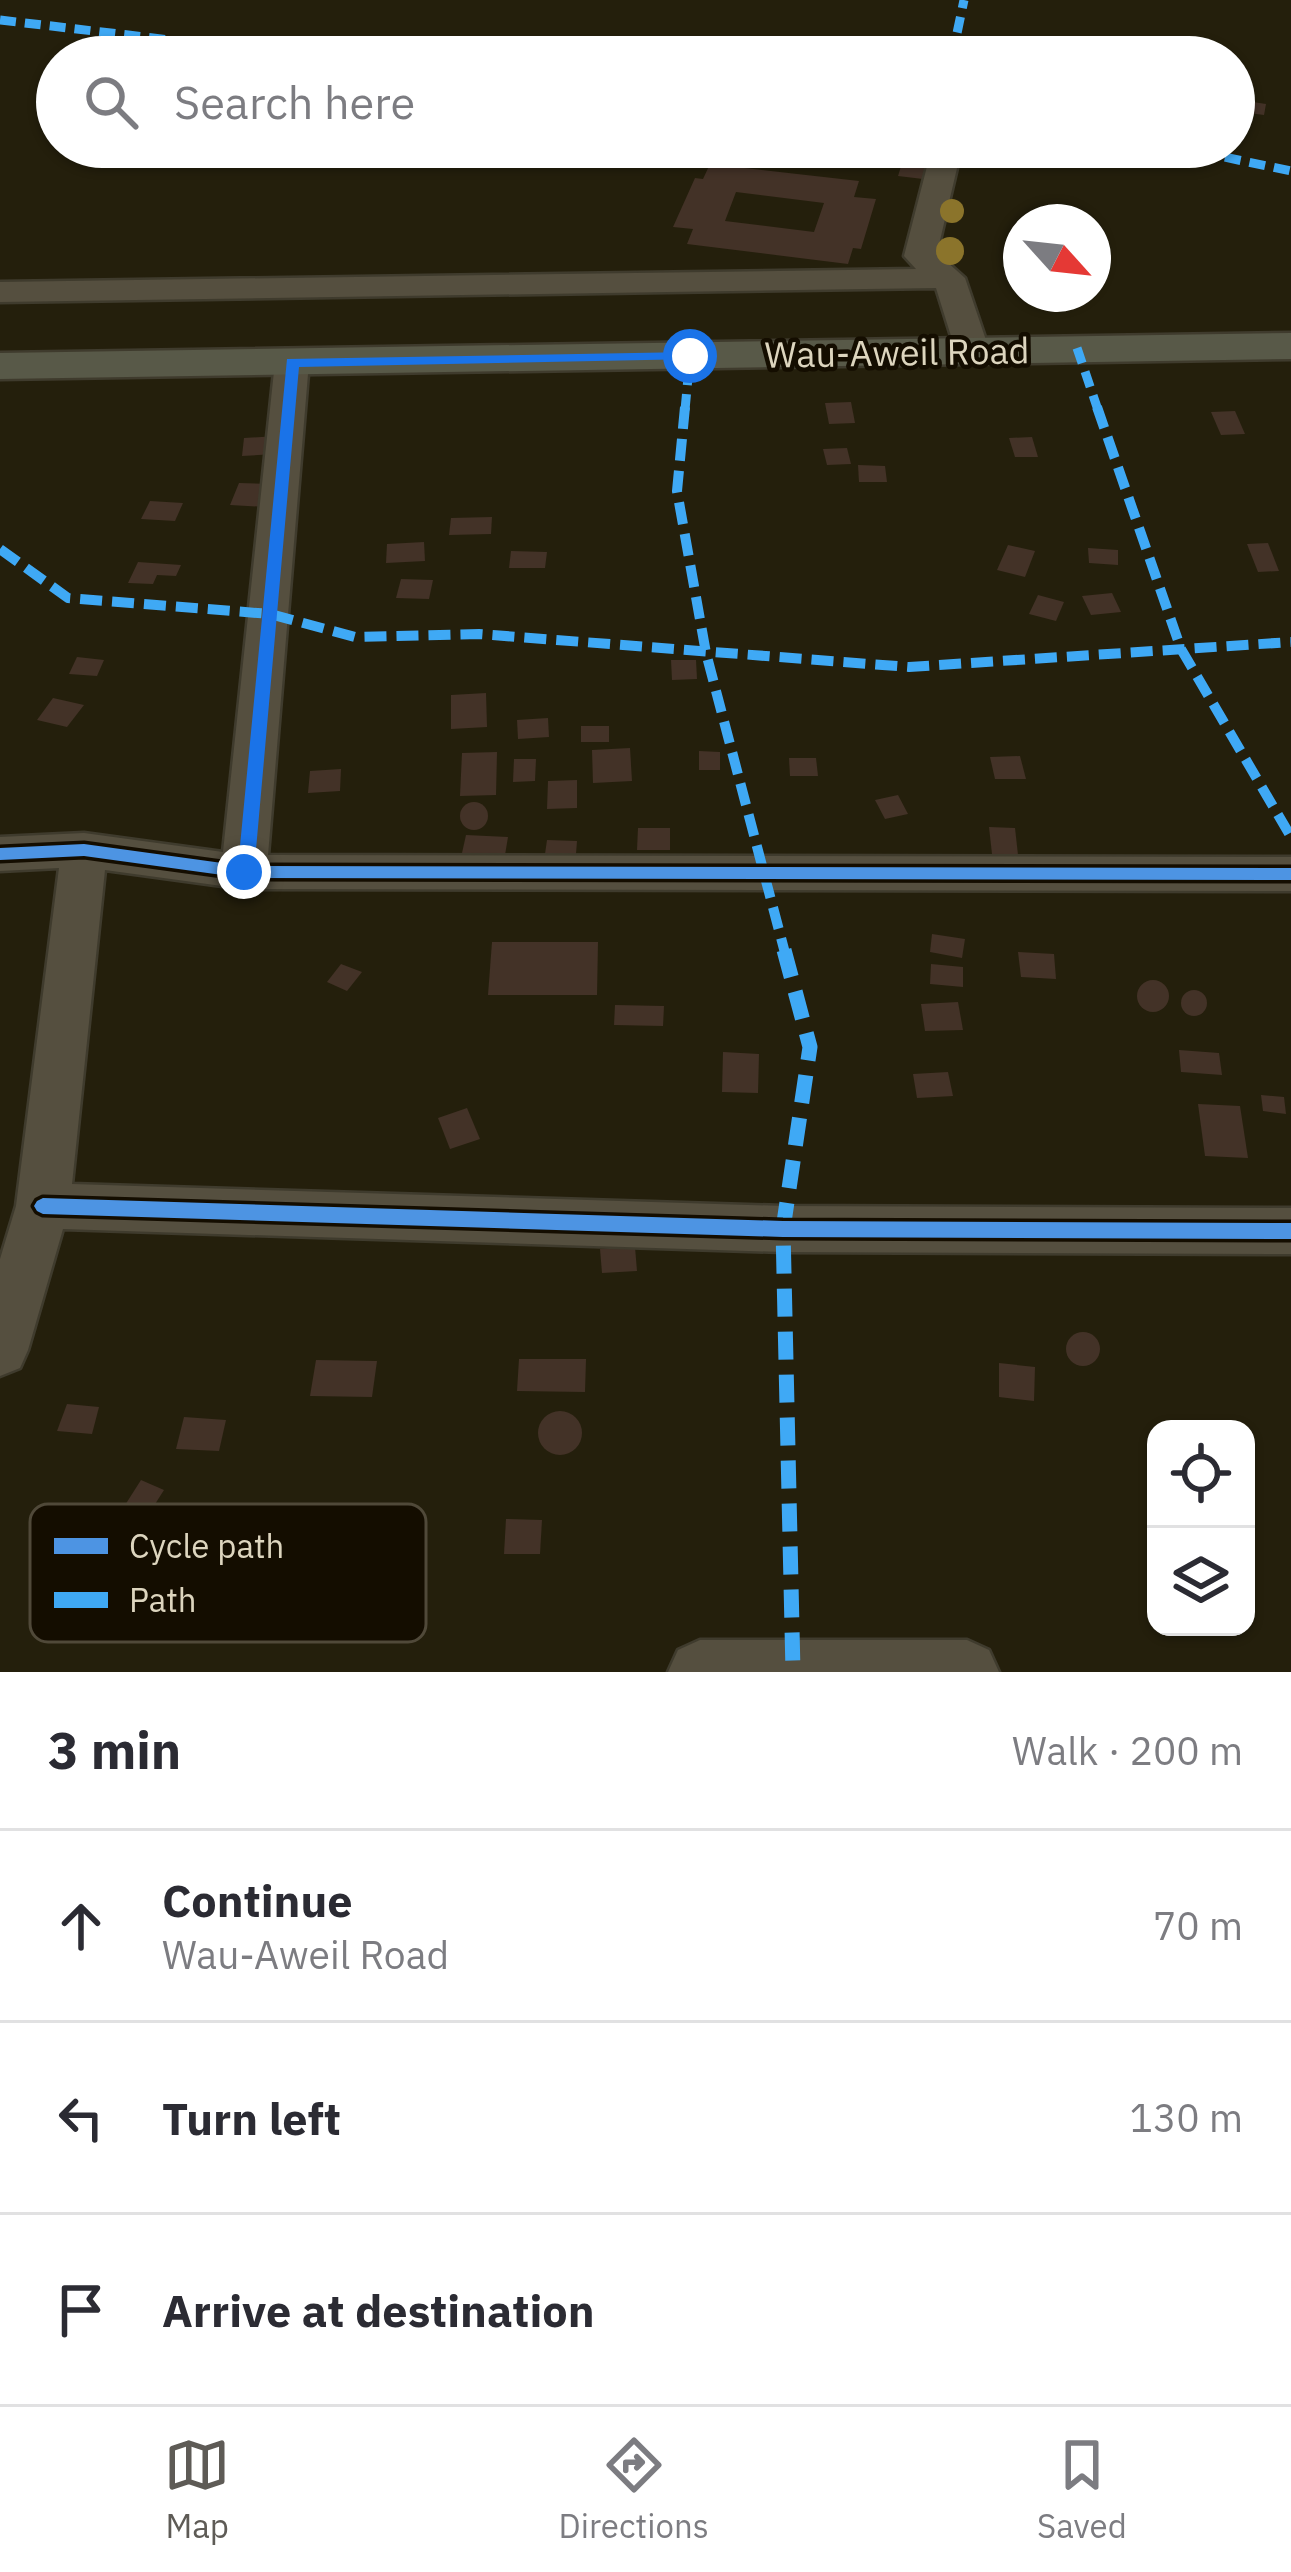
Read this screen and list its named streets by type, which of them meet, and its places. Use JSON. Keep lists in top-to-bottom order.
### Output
{
  "streets": {
    "main road": ["Wau-Aweil Road"]
  },
  "legend": ["Cycle path", "Path"],
  "north": "bottom right",
  "page": {
    "search": "Search here",
    "heading": ["3 min", "Walk · 200 m"],
    "list": [
      ["Continue", "Wau-Aweil Road", "70 m"],
      ["Turn left", "130 m"],
      "Arrive at destination"
    ],
    "nav": ["Map", "Directions", "Saved"]
  }
}
